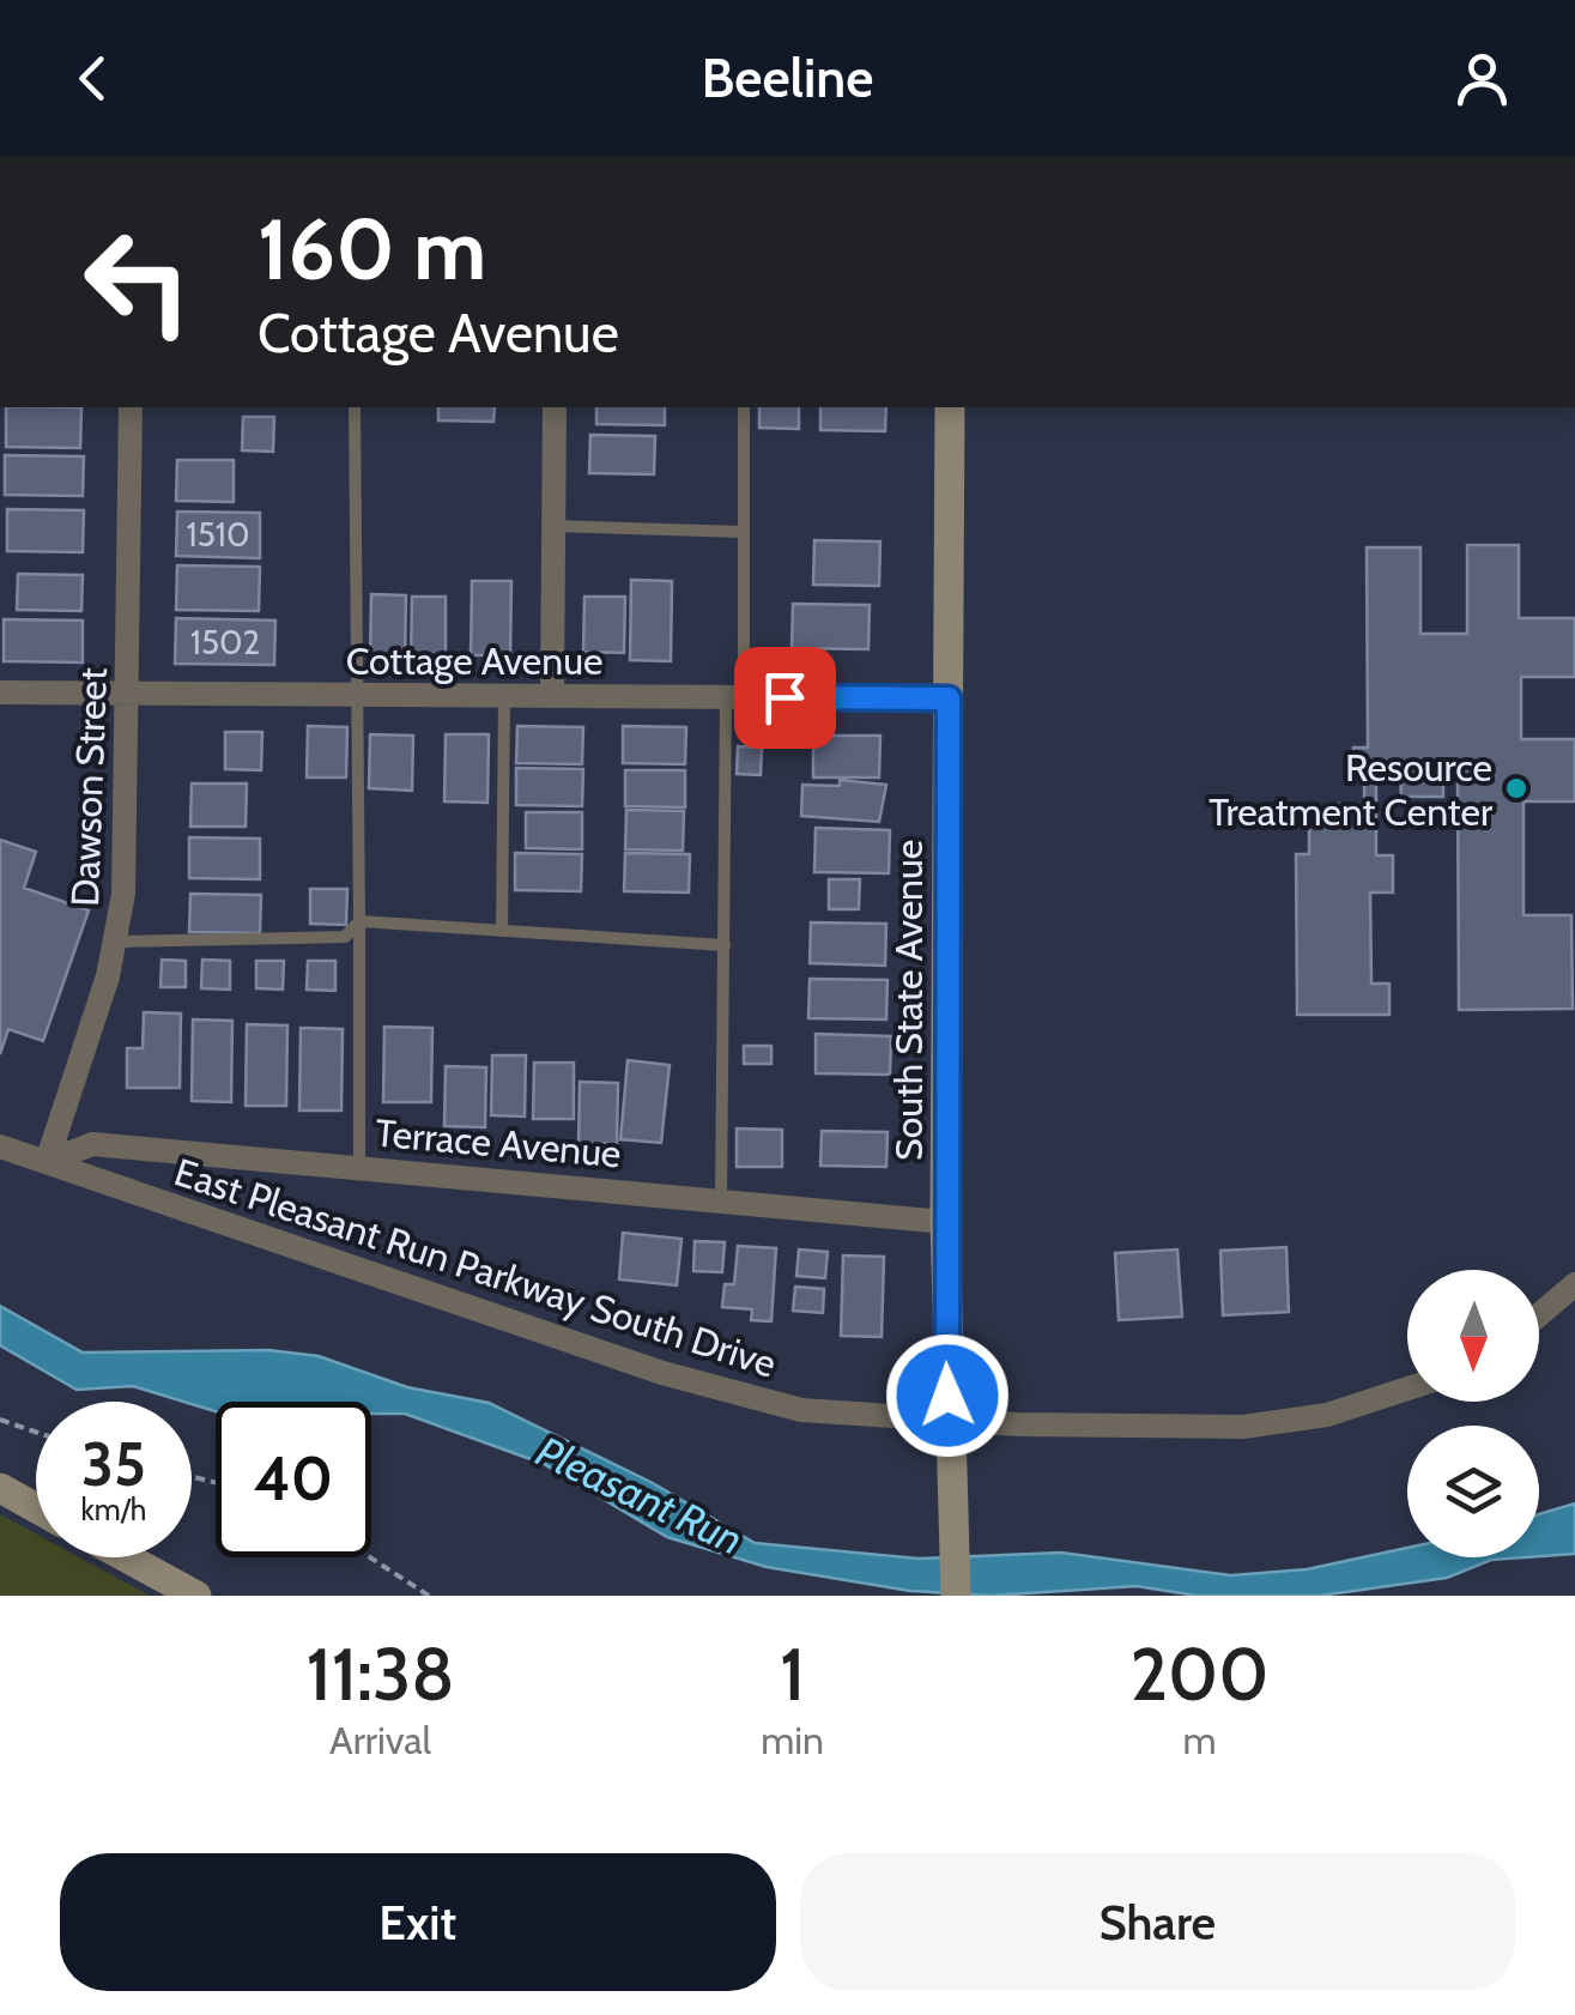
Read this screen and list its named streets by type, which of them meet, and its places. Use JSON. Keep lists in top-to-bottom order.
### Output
{
  "streets": {
    "street": [
      "Cottage Avenue",
      "Dawson Street",
      "South State Avenue",
      "Terrace Avenue",
      "East Pleasant Run Parkway South Drive"
    ]
  },
  "crossings": [
    ["Cottage Avenue", "Dawson Street"],
    ["Cottage Avenue", "South State Avenue"],
    ["Dawson Street", "Terrace Avenue"],
    ["Dawson Street", "East Pleasant Run Parkway South Drive"],
    ["South State Avenue", "Terrace Avenue"],
    ["South State Avenue", "East Pleasant Run Parkway South Drive"],
    ["Terrace Avenue", "East Pleasant Run Parkway South Drive"]
  ],
  "water": ["Pleasant Run"],
  "places": ["Resource Treatment Center"],
  "house_numbers": ["1510", "1502"],
  "north": "bottom",
  "page": {
    "header": "Beeline",
    "turn": ["160 m", "Cottage Avenue"],
    "speed": "35 km/h",
    "limit": "40",
    "eta": [
      "11:38",
      "Arrival",
      "1",
      "min",
      "200",
      "m"
    ],
    "buttons": ["Exit", "Share"]
  }
}
